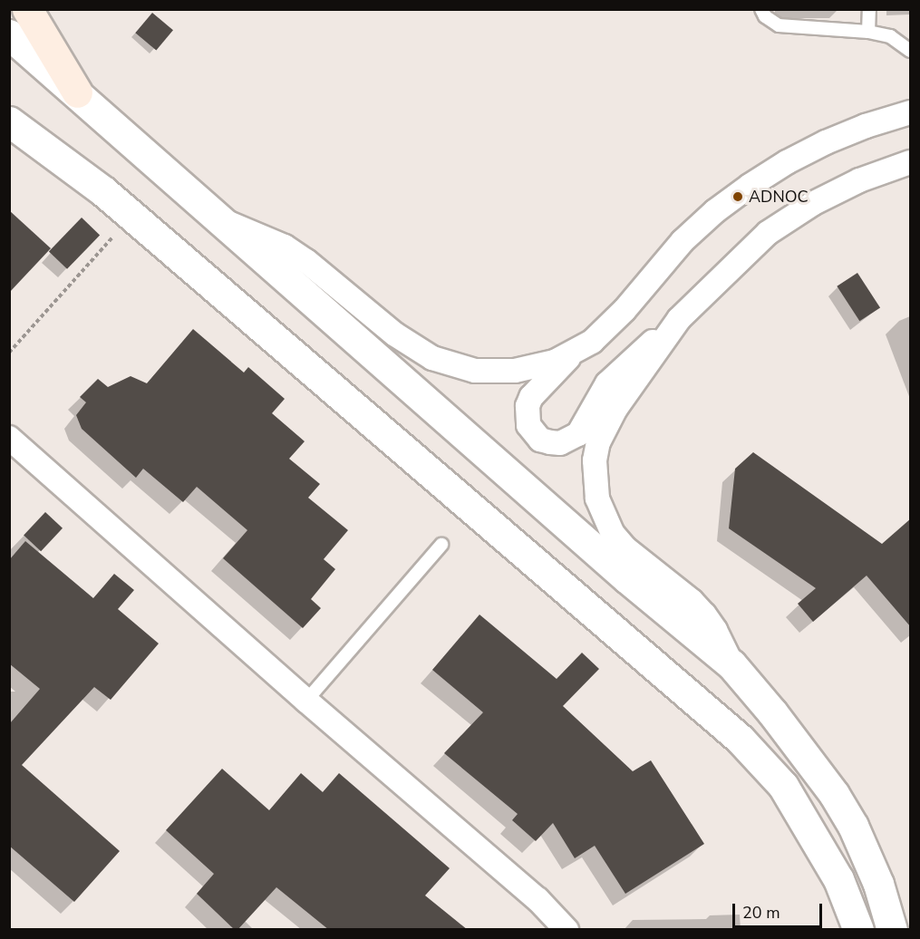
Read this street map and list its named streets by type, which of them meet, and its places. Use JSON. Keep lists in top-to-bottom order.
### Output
{
  "places": ["ADNOC"],
  "scale_bar": "20 m"
}
